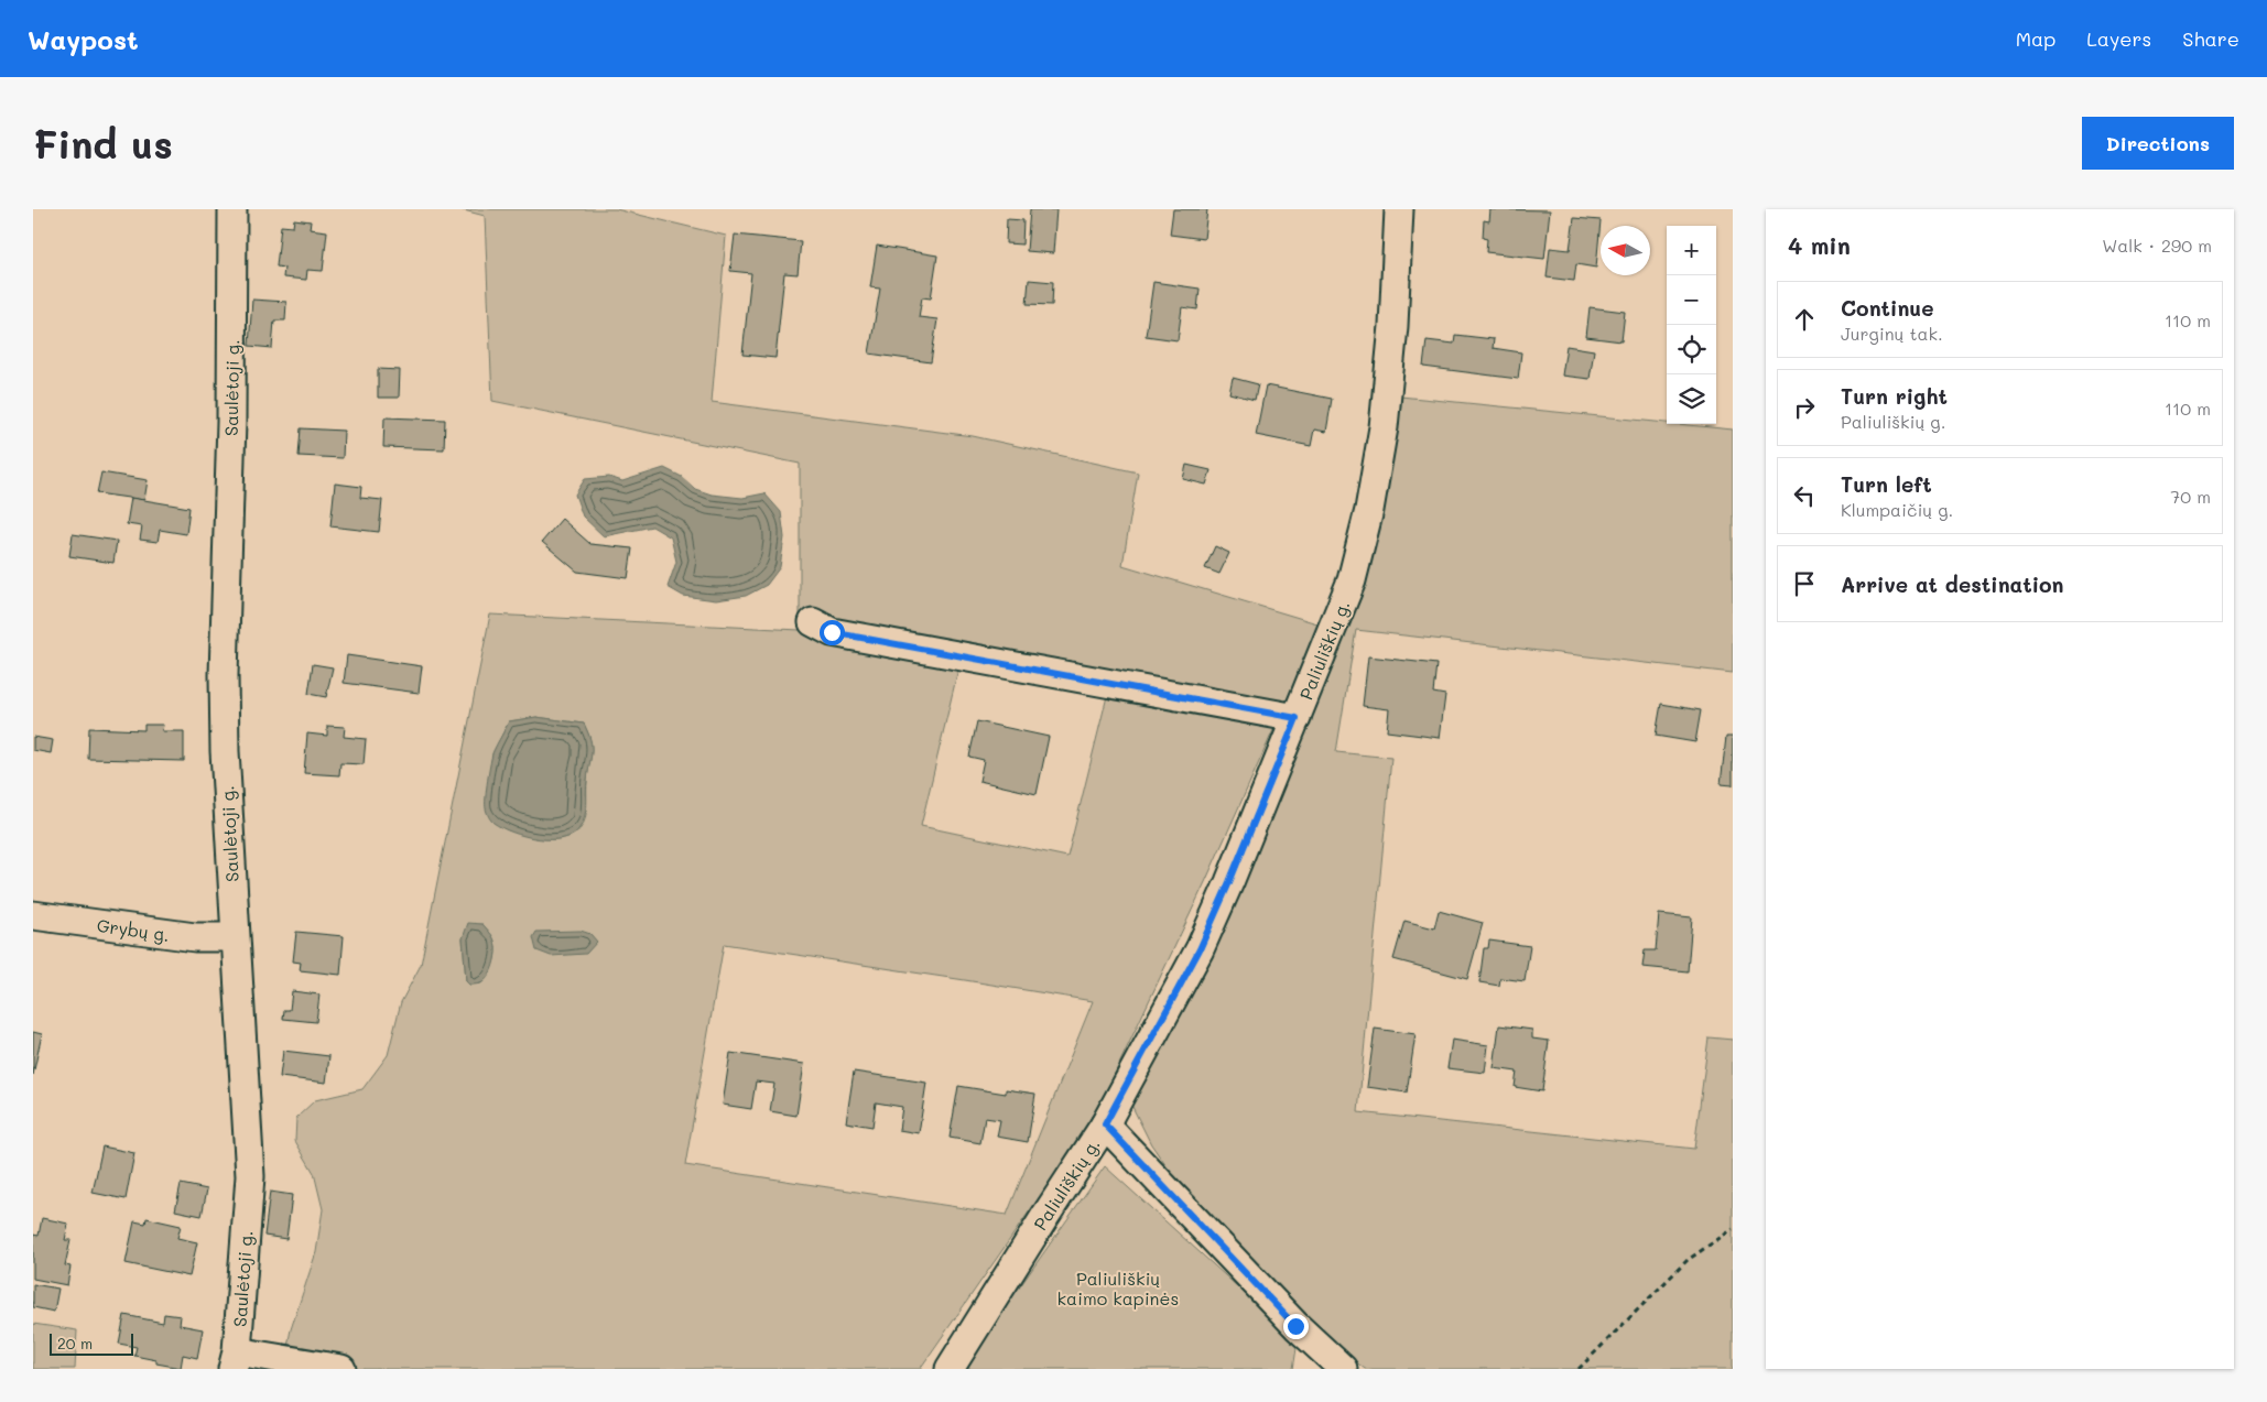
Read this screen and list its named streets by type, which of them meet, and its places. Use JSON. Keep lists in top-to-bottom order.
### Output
{
  "streets": {
    "street": ["Saulėtoji g.", "Paliuliškių g.", "Grybų g."]
  },
  "crossings": [
    ["Saulėtoji g.", "Grybų g."]
  ],
  "parks": ["Paliuliškių kaimo kapinės"],
  "scale_bar": "20 m",
  "north": "left",
  "page": {
    "header": "Waypost",
    "nav": ["Map", "Layers", "Share"],
    "buttons": "Directions",
    "title": "Find us",
    "heading": ["4 min", "Walk · 290 m"],
    "map_buttons": ["+", "−"],
    "list": [
      ["Continue", "Jurginų tak.", "110 m"],
      ["Turn right", "Paliuliškių g.", "110 m"],
      ["Turn left", "Klumpaičių g.", "70 m"],
      "Arrive at destination"
    ],
    "scale": "20 m"
  }
}
